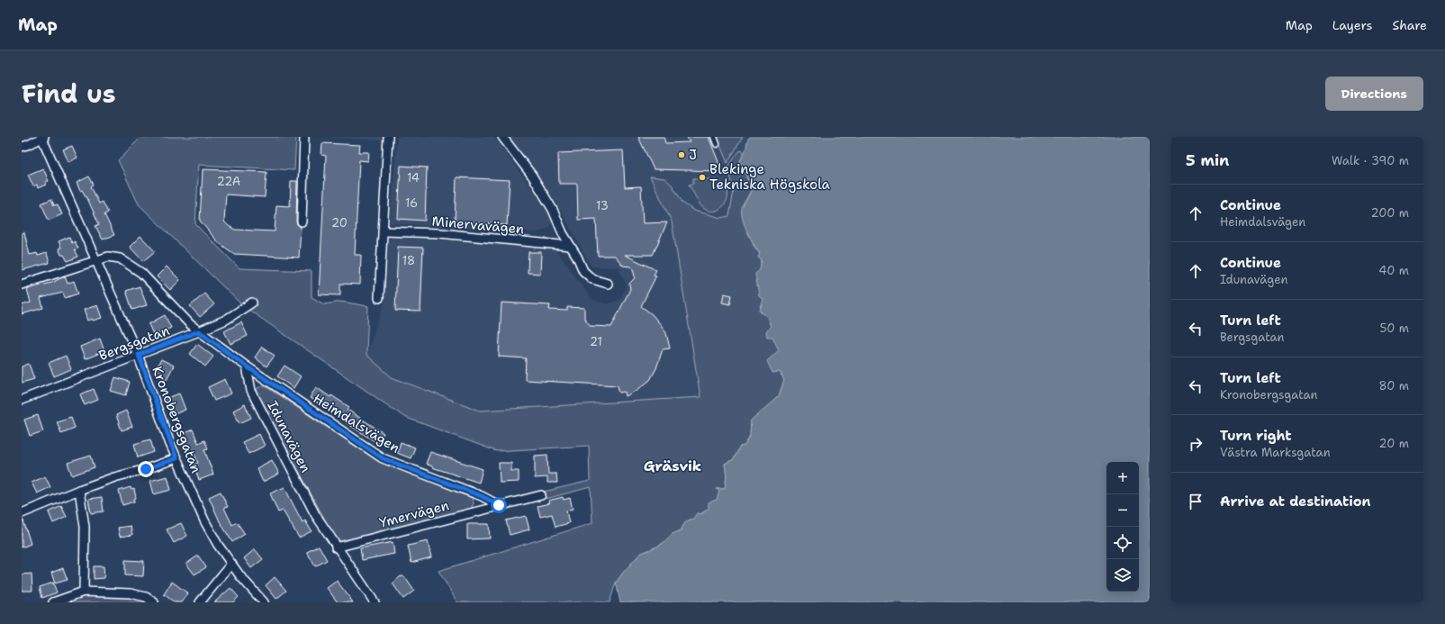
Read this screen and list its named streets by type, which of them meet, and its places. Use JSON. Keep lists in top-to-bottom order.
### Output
{
  "streets": {
    "street": [
      "Minervavägen",
      "Bergsgatan",
      "Kronobergsgatan",
      "Heimdalsvägen",
      "Idunavägen",
      "Ymervägen"
    ]
  },
  "crossings": [
    ["Bergsgatan", "Kronobergsgatan"],
    ["Heimdalsvägen", "Idunavägen"],
    ["Heimdalsvägen", "Ymervägen"],
    ["Idunavägen", "Ymervägen"]
  ],
  "districts": ["Gräsvik"],
  "places": ["J", "Blekinge Tekniska Högskola"],
  "house_numbers": [
    "14",
    "22A",
    "16",
    "13",
    "20",
    "18",
    "21"
  ],
  "page": {
    "header": "Map",
    "nav": ["Map", "Layers", "Share"],
    "title": "Find us",
    "buttons": "Directions",
    "heading": ["5 min", "Walk · 390 m"],
    "list": [
      ["Continue", "Heimdalsvägen", "200 m"],
      ["Continue", "Idunavägen", "40 m"],
      ["Turn left", "Bergsgatan", "50 m"],
      ["Turn left", "Kronobergsgatan", "80 m"],
      ["Turn right", "Västra Marksgatan", "20 m"],
      "Arrive at destination"
    ],
    "map_buttons": ["+", "−"]
  }
}
